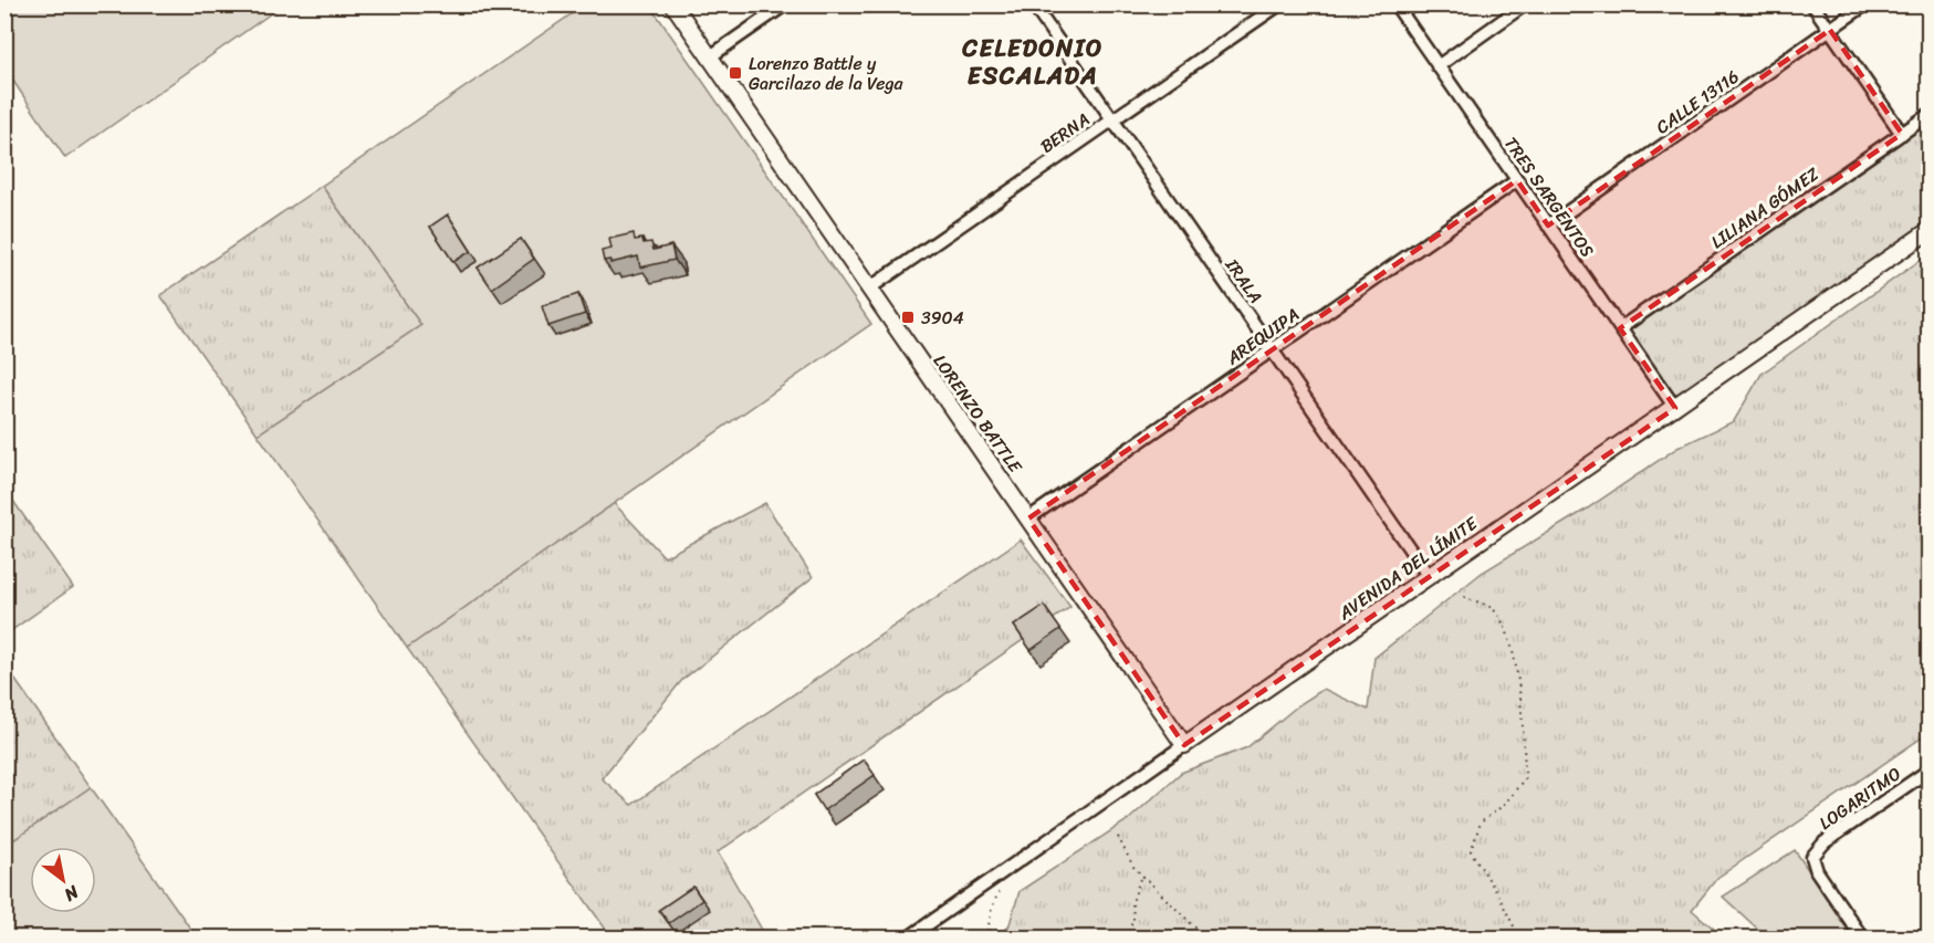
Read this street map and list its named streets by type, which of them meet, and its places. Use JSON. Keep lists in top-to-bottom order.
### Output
{
  "streets": {
    "street": [
      "CALLE 13116",
      "BERNA",
      "TRES SARGENTOS",
      "LILIANA GÓMEZ",
      "IRALA",
      "AREQUIPA",
      "LORENZO BATTLE",
      "AVENIDA DEL LÍMITE",
      "LOGARITMO"
    ]
  },
  "crossings": [
    ["CALLE 13116", "TRES SARGENTOS"],
    ["BERNA", "IRALA"],
    ["BERNA", "LORENZO BATTLE"],
    ["TRES SARGENTOS", "LILIANA GÓMEZ"],
    ["TRES SARGENTOS", "AREQUIPA"],
    ["TRES SARGENTOS", "AVENIDA DEL LÍMITE"],
    ["IRALA", "AREQUIPA"],
    ["IRALA", "AVENIDA DEL LÍMITE"],
    ["AREQUIPA", "LORENZO BATTLE"],
    ["LORENZO BATTLE", "AVENIDA DEL LÍMITE"]
  ],
  "districts": ["CELEDONIO ESCALADA"],
  "places": {
    "transit": ["Lorenzo Battle y Garcilazo de la Vega", "3904"]
  },
  "north": "bottom right"
}
